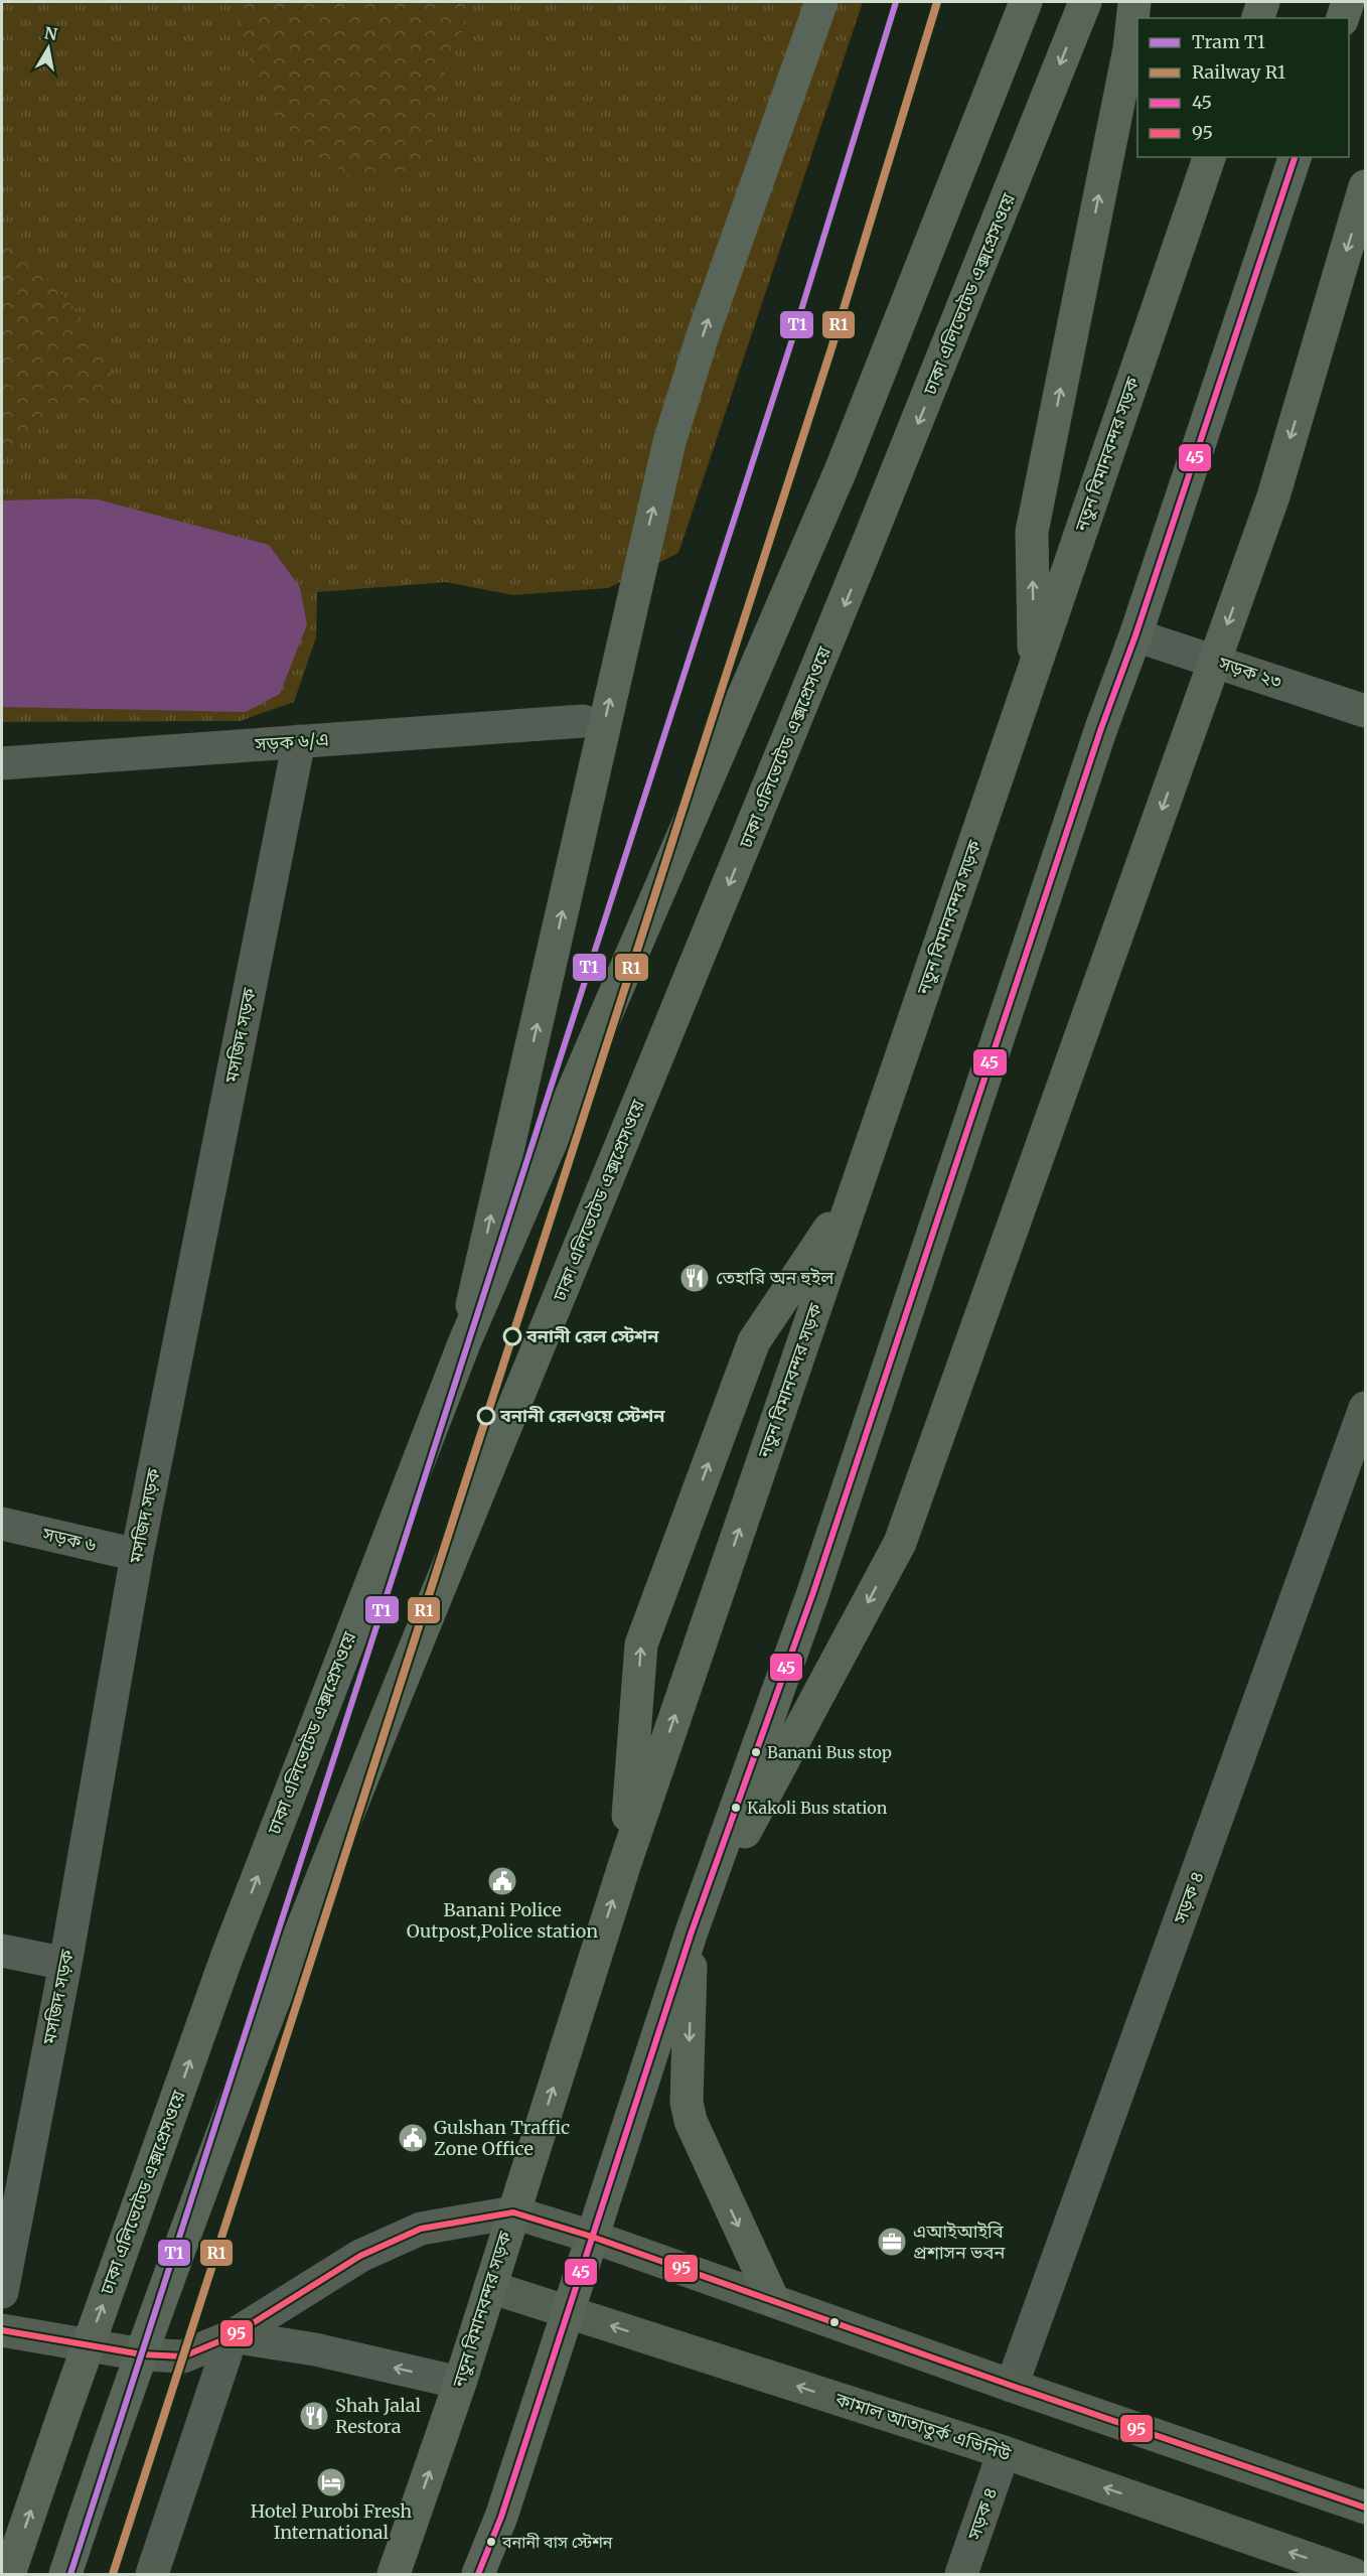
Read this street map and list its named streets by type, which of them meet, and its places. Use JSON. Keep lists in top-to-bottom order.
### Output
{
  "streets": {
    "highway": ["ঢাকা এলিভেটেড এক্সপ্রেসওয়ে", "নতুন বিমানবন্দর সড়ক"],
    "main road": ["কামাল আতাতুর্ক এভিনিউ"],
    "street": [
      "সড়ক ২৩",
      "সড়ক ৬/এ",
      "মসজিদ সড়ক",
      "সড়ক ৬",
      "সড়ক ৪"
    ]
  },
  "crossings": [
    ["নতুন বিমানবন্দর সড়ক", "কামাল আতাতুর্ক এভিনিউ"],
    ["সড়ক ৬/এ", "মসজিদ সড়ক"],
    ["মসজিদ সড়ক", "সড়ক ৬"],
    ["সড়ক ৪", "কামাল আতাতুর্ক এভিনিউ"]
  ],
  "places": {
    "restaurant": ["তেহারি অন হুইল", "Shah Jalal Restora"],
    "other": [
      "বনানী রেল স্টেশন",
      "বনানী রেলওয়ে স্টেশন",
      "Banani Bus stop",
      "Kakoli Bus station",
      "বনানী বাস স্টেশন"
    ],
    "public building": ["Banani Police Outpost,Police station", "Gulshan Traffic Zone Office"],
    "office": ["এআইআইবি প্রশাসন ভবন"],
    "hotel": ["Hotel Purobi Fresh International"]
  },
  "lines": [
    "tram line T1",
    "rail line R1",
    "transit line 45",
    "transit line 95"
  ],
  "legend": [
    "Tram T1",
    "Railway R1",
    "45",
    "95"
  ],
  "north": "top"
}
